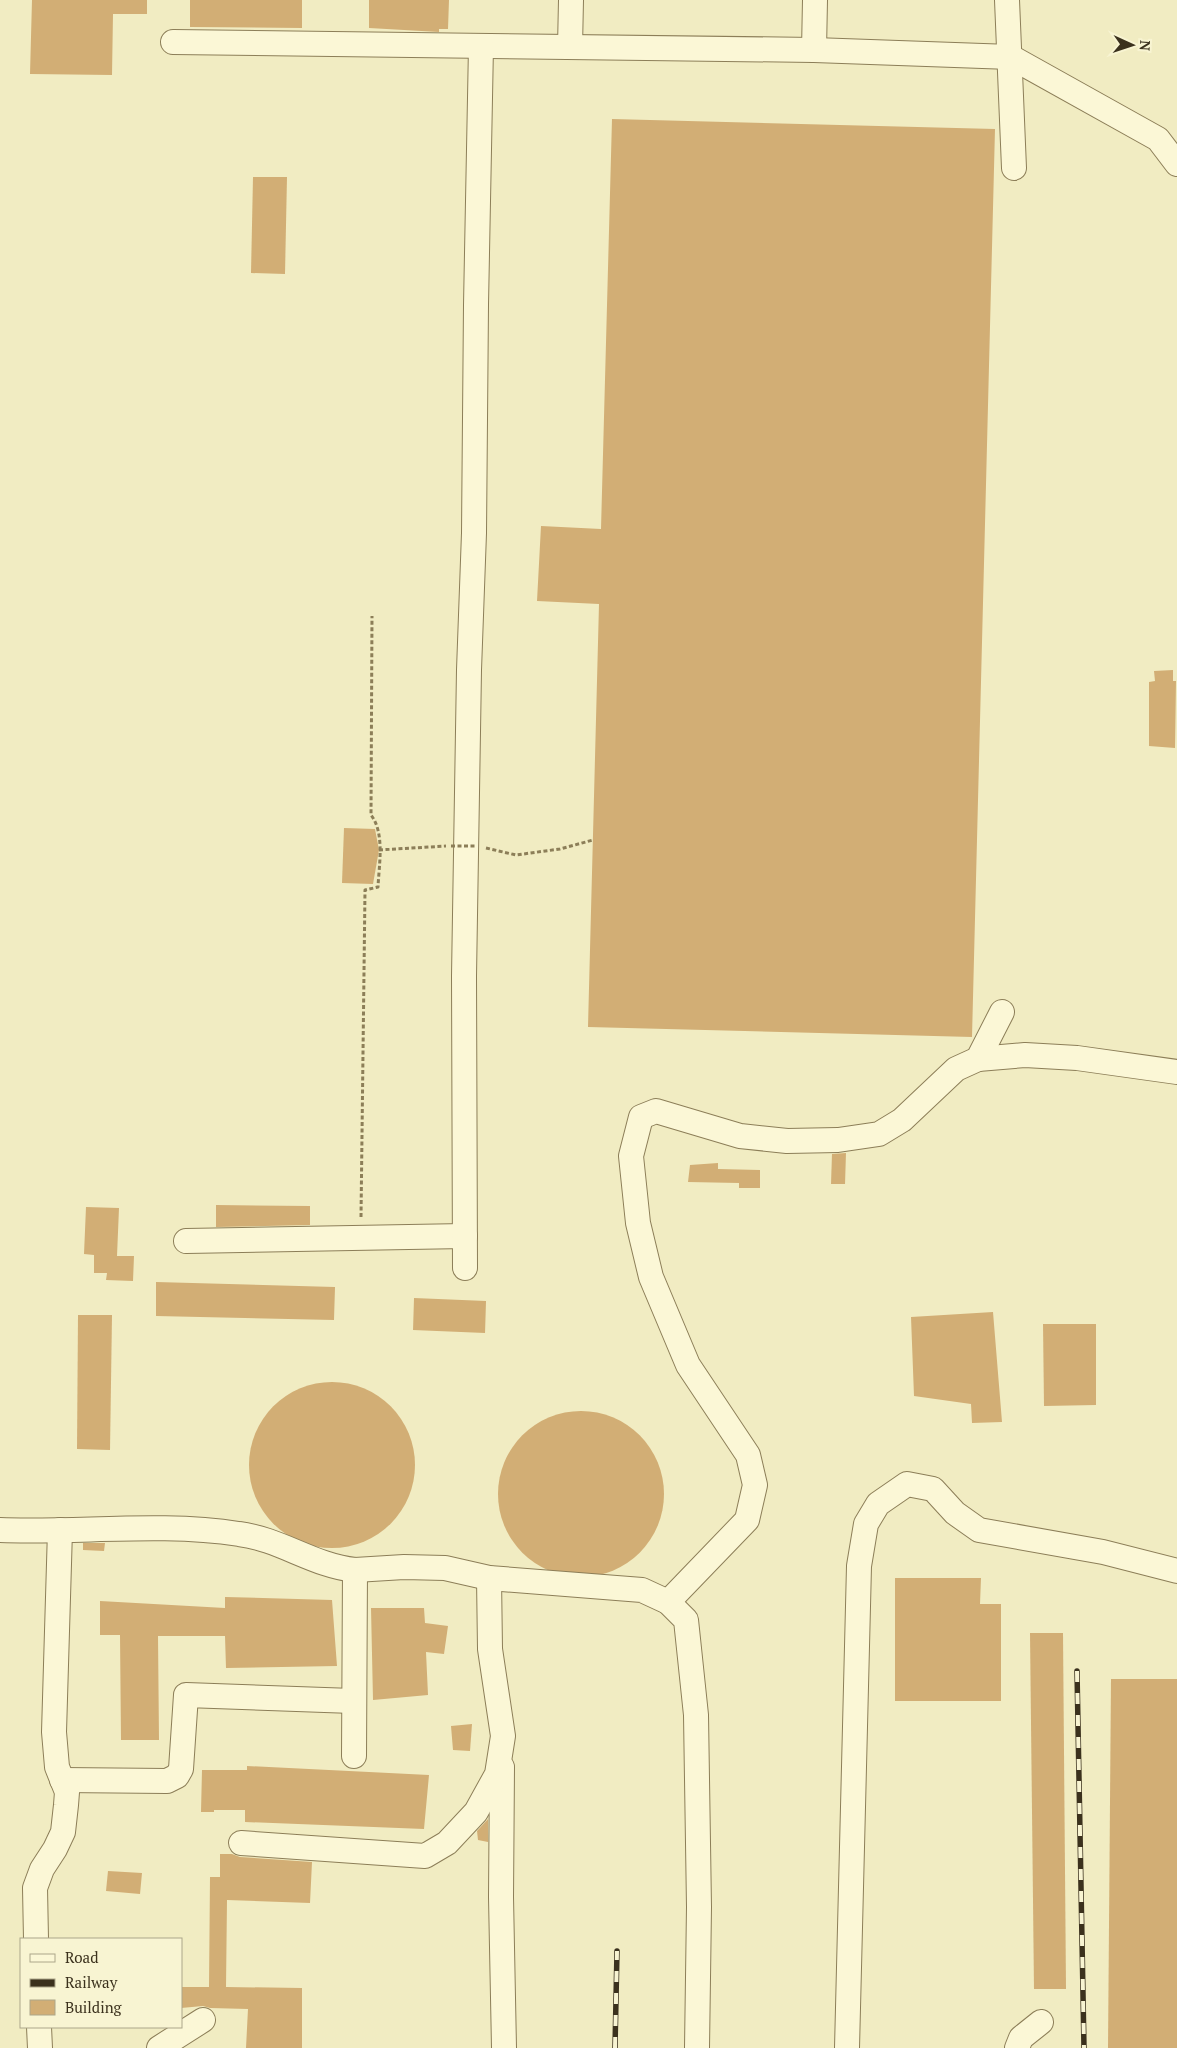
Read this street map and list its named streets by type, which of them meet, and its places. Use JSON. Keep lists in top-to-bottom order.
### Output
{
  "legend": ["Road", "Railway", "Building"],
  "north": "right"
}
